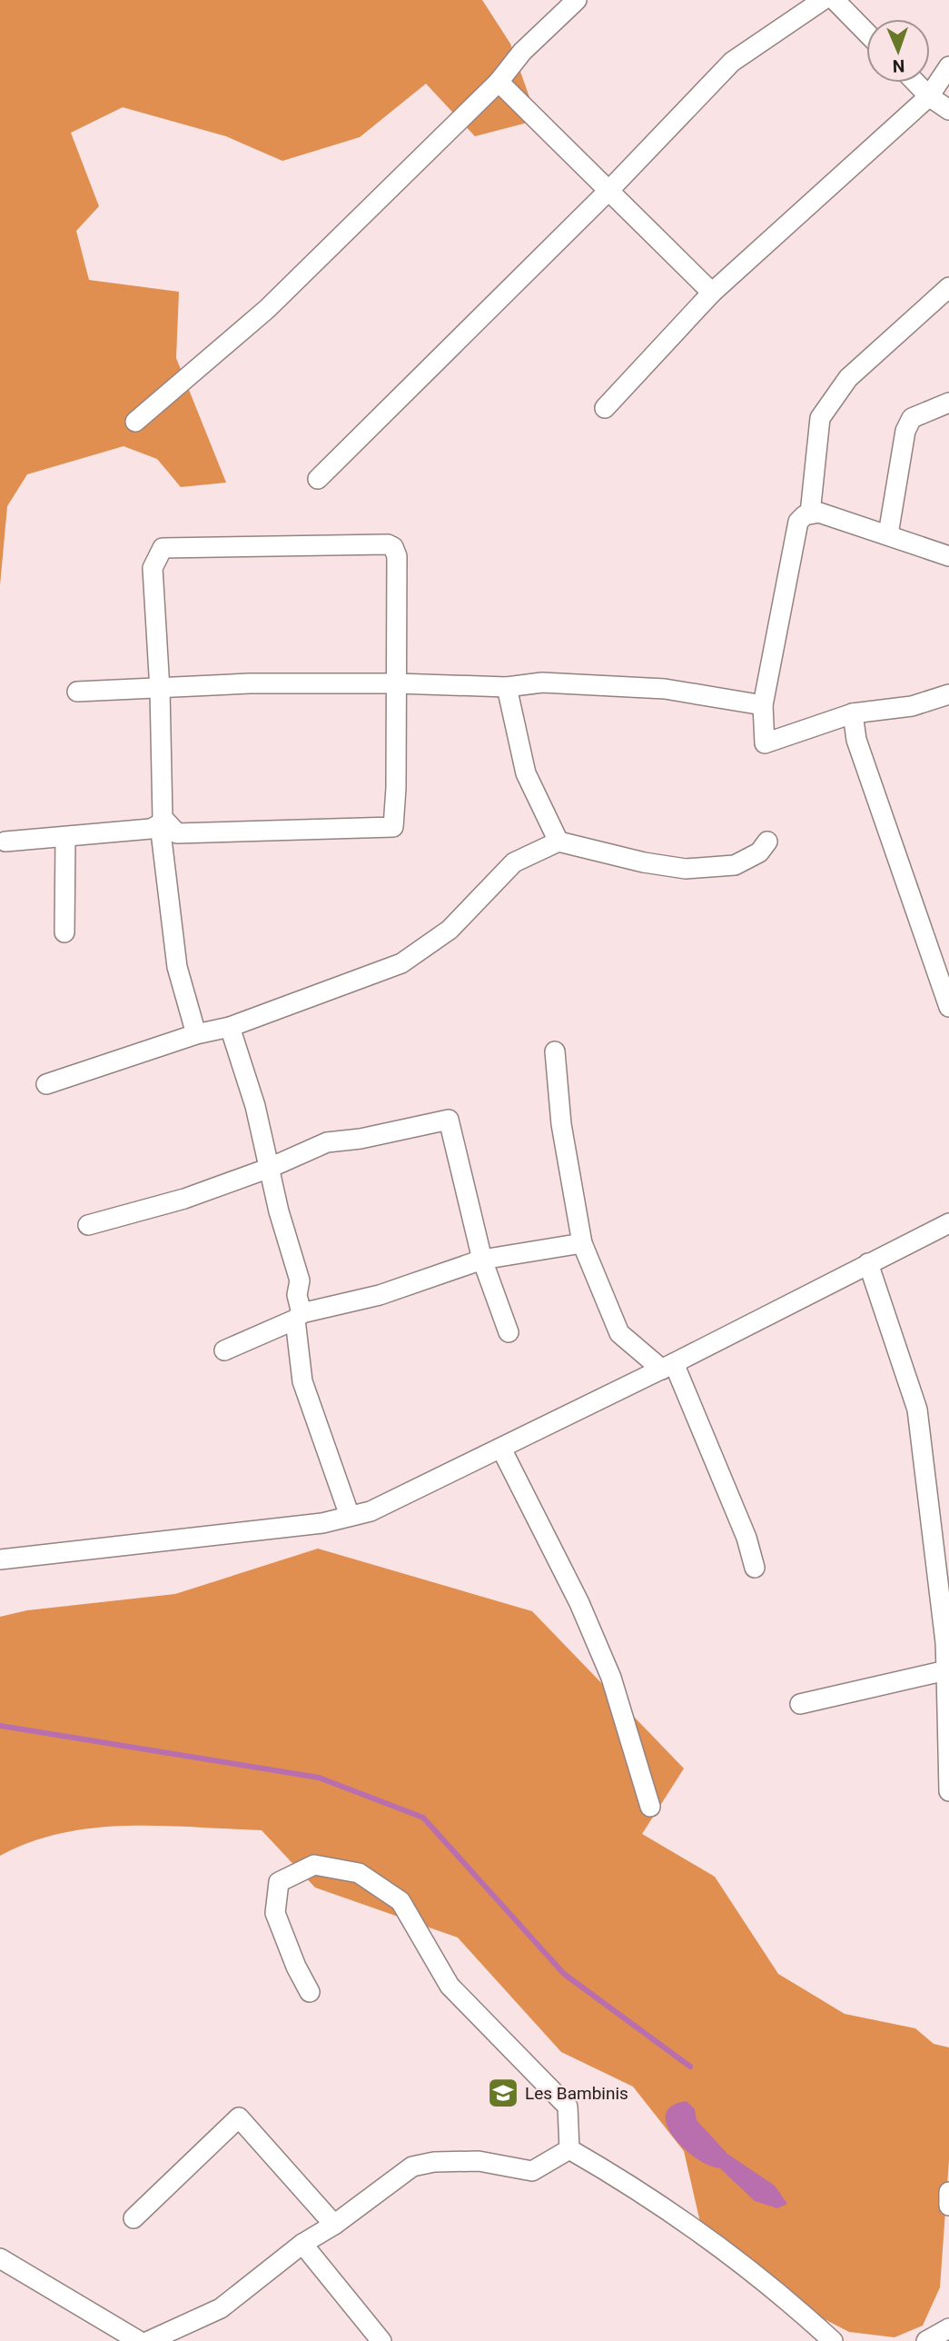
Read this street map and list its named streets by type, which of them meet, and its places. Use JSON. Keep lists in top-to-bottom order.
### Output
{
  "places": {
    "school or university": ["Les Bambinis"]
  },
  "north": "bottom"
}
